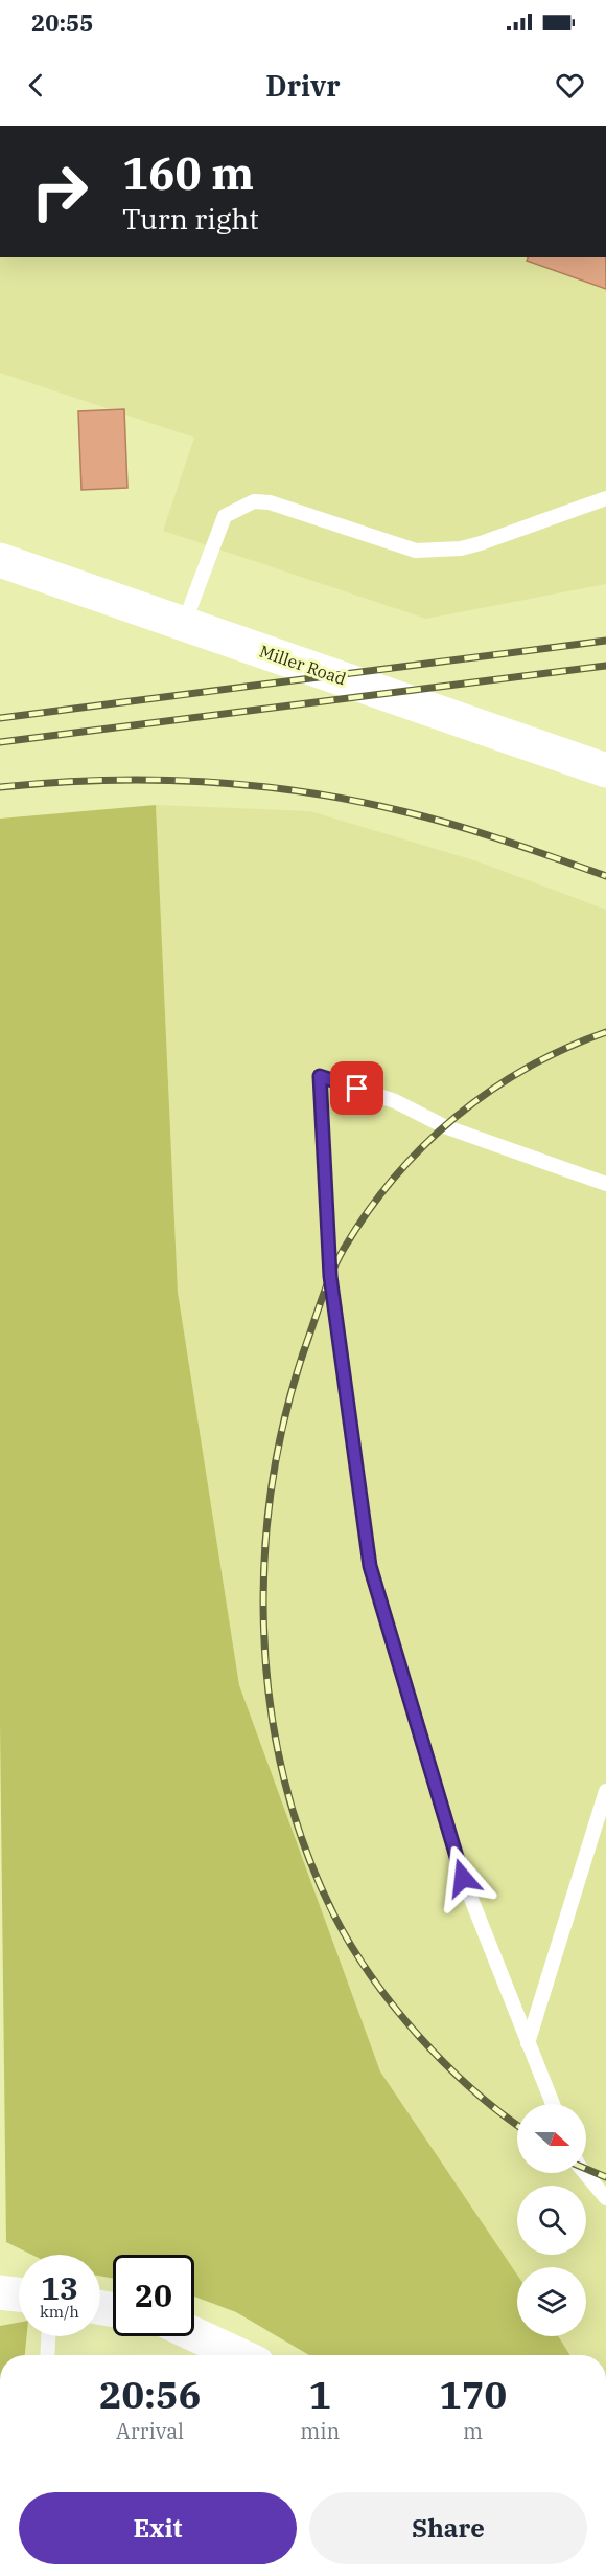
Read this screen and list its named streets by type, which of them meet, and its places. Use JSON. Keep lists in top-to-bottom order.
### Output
{
  "streets": {
    "main road": ["Miller Road"]
  },
  "north": "right",
  "page": {
    "status": "20:55",
    "header": "Drivr",
    "turn": ["160 m", "Turn right"],
    "speed": "13 km/h",
    "limit": "20",
    "eta": [
      "20:56",
      "Arrival",
      "1",
      "min",
      "170",
      "m"
    ],
    "buttons": ["Exit", "Share"]
  }
}
